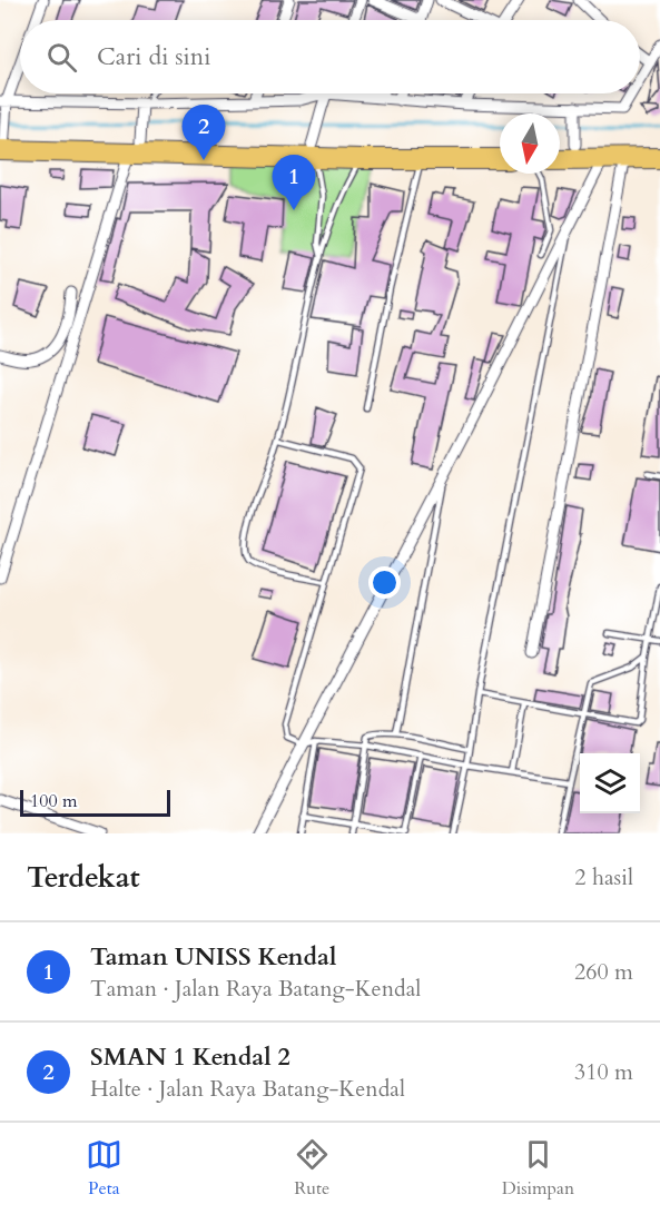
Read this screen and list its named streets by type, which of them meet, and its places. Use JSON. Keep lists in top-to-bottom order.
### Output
{
  "scale_bar": "100 m",
  "north": "bottom",
  "page": {
    "search": "Cari di sini",
    "pins": ["2", "1"],
    "scale": "100 m",
    "heading": ["Terdekat", "2 hasil"],
    "list": [
      {
        "mark": "1",
        "name": "Taman UNISS Kendal",
        "note": "Taman · Jalan Raya Batang-Kendal",
        "value": "260 m"
      },
      {
        "mark": "2",
        "name": "SMAN 1 Kendal 2",
        "note": "Halte · Jalan Raya Batang-Kendal",
        "value": "310 m"
      }
    ],
    "nav": ["Peta", "Rute", "Disimpan"]
  }
}
